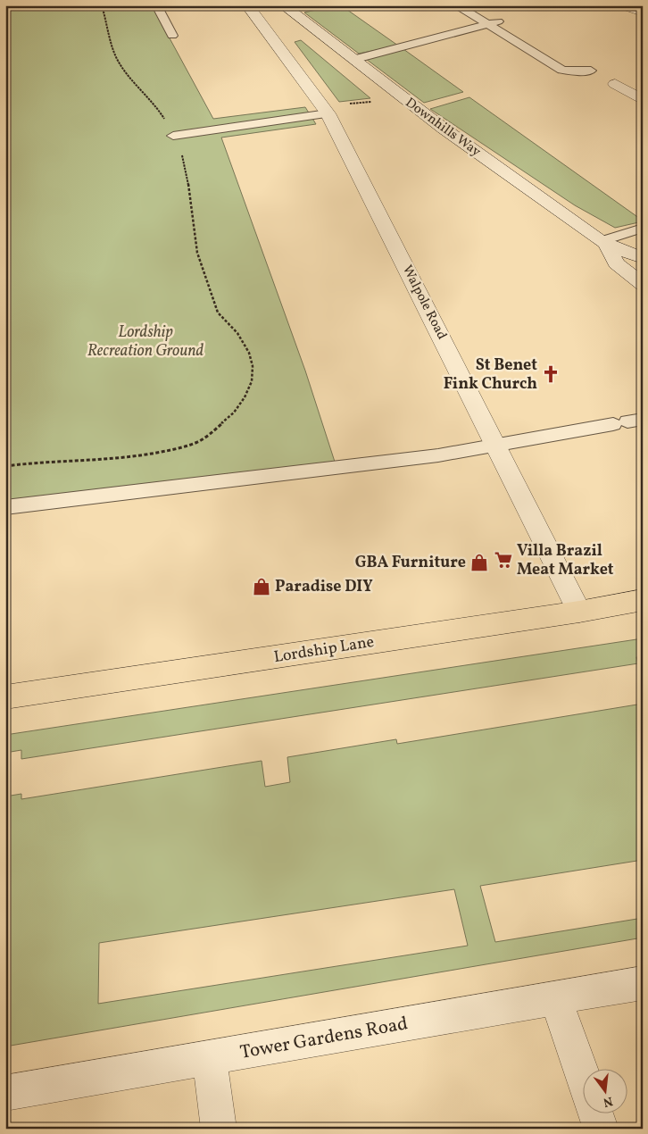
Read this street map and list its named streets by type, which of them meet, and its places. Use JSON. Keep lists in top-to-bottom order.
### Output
{
  "streets": {
    "main road": ["Lordship Lane"],
    "street": ["Downhills Way", "Walpole Road", "Tower Gardens Road"]
  },
  "crossings": [
    ["Walpole Road", "Lordship Lane"]
  ],
  "parks": ["Lordship Recreation Ground"],
  "places": {
    "church": ["St Benet Fink Church"],
    "supermarket": ["Villa Brazil Meat Market"],
    "shop": ["GBA Furniture", "Paradise DIY"]
  },
  "north": "bottom"
}
